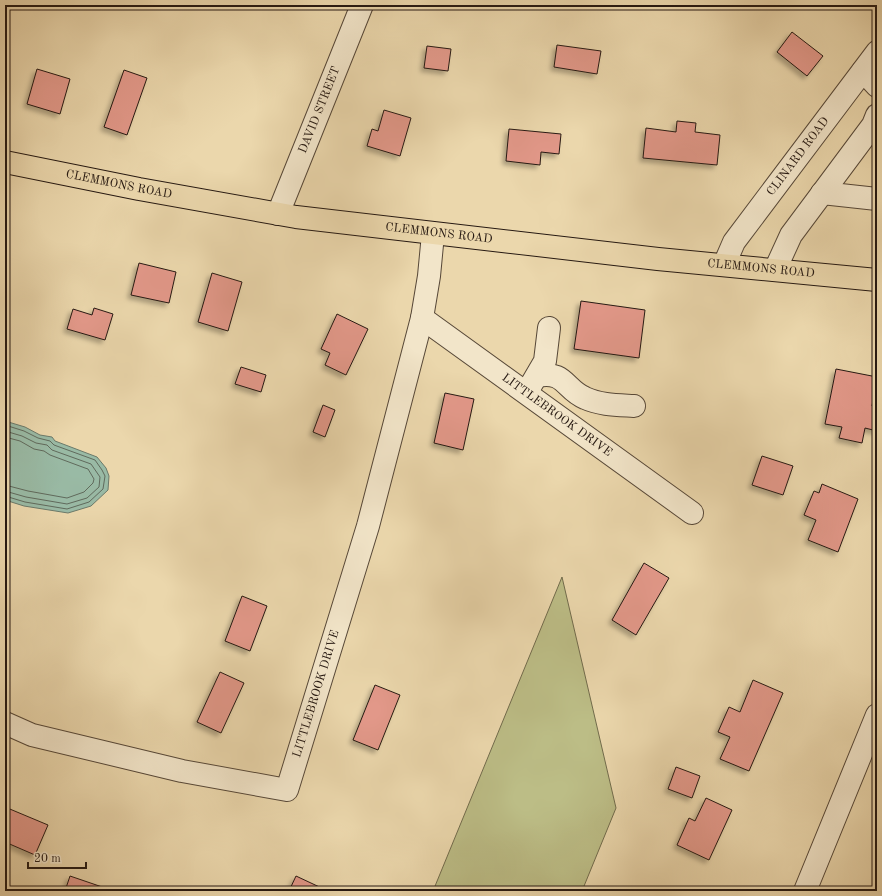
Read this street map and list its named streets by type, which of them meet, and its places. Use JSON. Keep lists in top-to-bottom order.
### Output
{
  "streets": {
    "main road": ["CLEMMONS ROAD"],
    "street": ["DAVID STREET", "CLINARD ROAD", "LITTLEBROOK DRIVE"]
  },
  "crossings": [
    ["DAVID STREET", "CLEMMONS ROAD"],
    ["CLINARD ROAD", "CLEMMONS ROAD"],
    ["CLEMMONS ROAD", "LITTLEBROOK DRIVE"]
  ],
  "scale_bar": "20 m"
}
